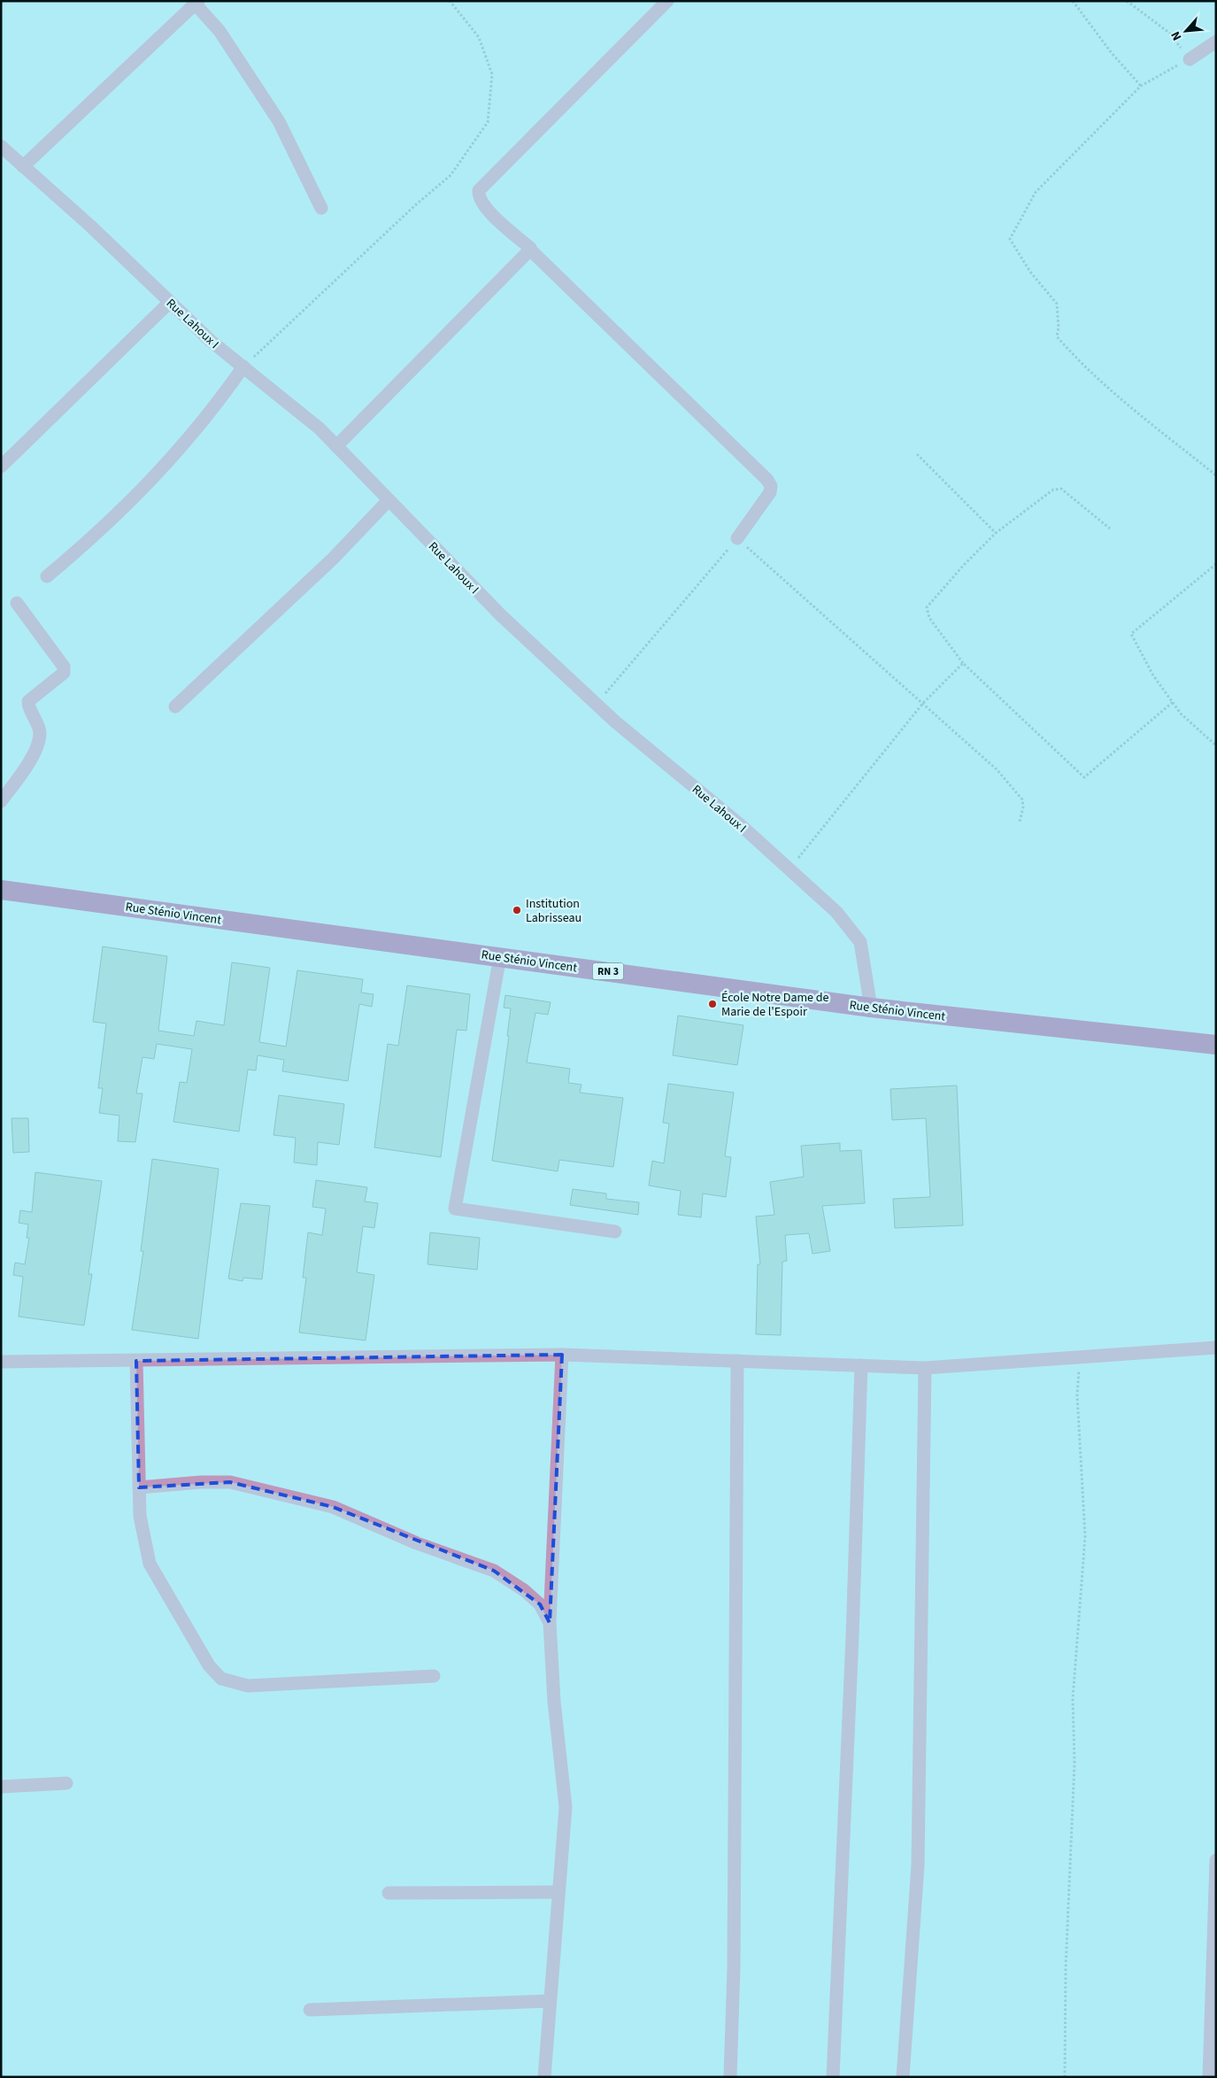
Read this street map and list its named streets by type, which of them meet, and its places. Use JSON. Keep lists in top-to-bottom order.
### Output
{
  "streets": {
    "main road": ["Rue Sténio Vincent", "RN 3"],
    "street": ["Rue Lahoux I"]
  },
  "crossings": [
    ["Rue Lahoux I", "Rue Sténio Vincent"]
  ],
  "places": ["Institution Labrisseau", "École Notre Dame de Marie de l'Espoir"],
  "north": "bottom left"
}
